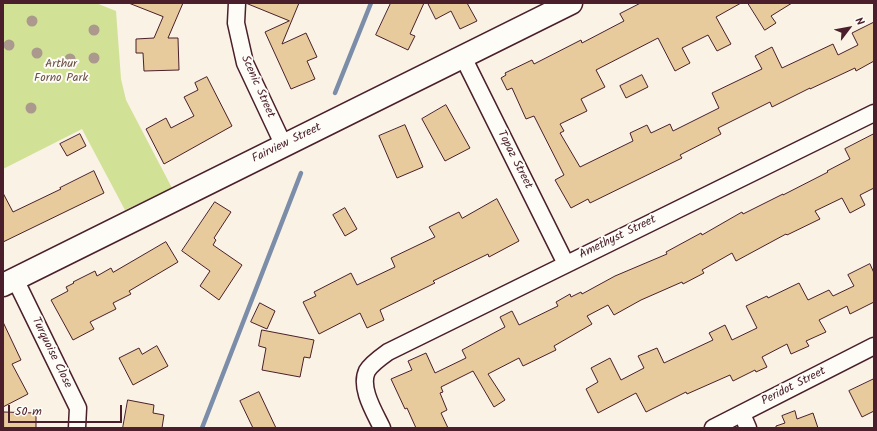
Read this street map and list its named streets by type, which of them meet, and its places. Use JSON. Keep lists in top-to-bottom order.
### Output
{
  "streets": {
    "street": [
      "Scenic Street",
      "Fairview Street",
      "Topaz Street",
      "Amethyst Street",
      "Turquoise Close",
      "Peridot Street"
    ]
  },
  "crossings": [
    ["Scenic Street", "Fairview Street"],
    ["Fairview Street", "Topaz Street"],
    ["Fairview Street", "Turquoise Close"],
    ["Topaz Street", "Amethyst Street"]
  ],
  "parks": ["Arthur Forno Park"],
  "scale_bar": "50 m",
  "north": "top right"
}
